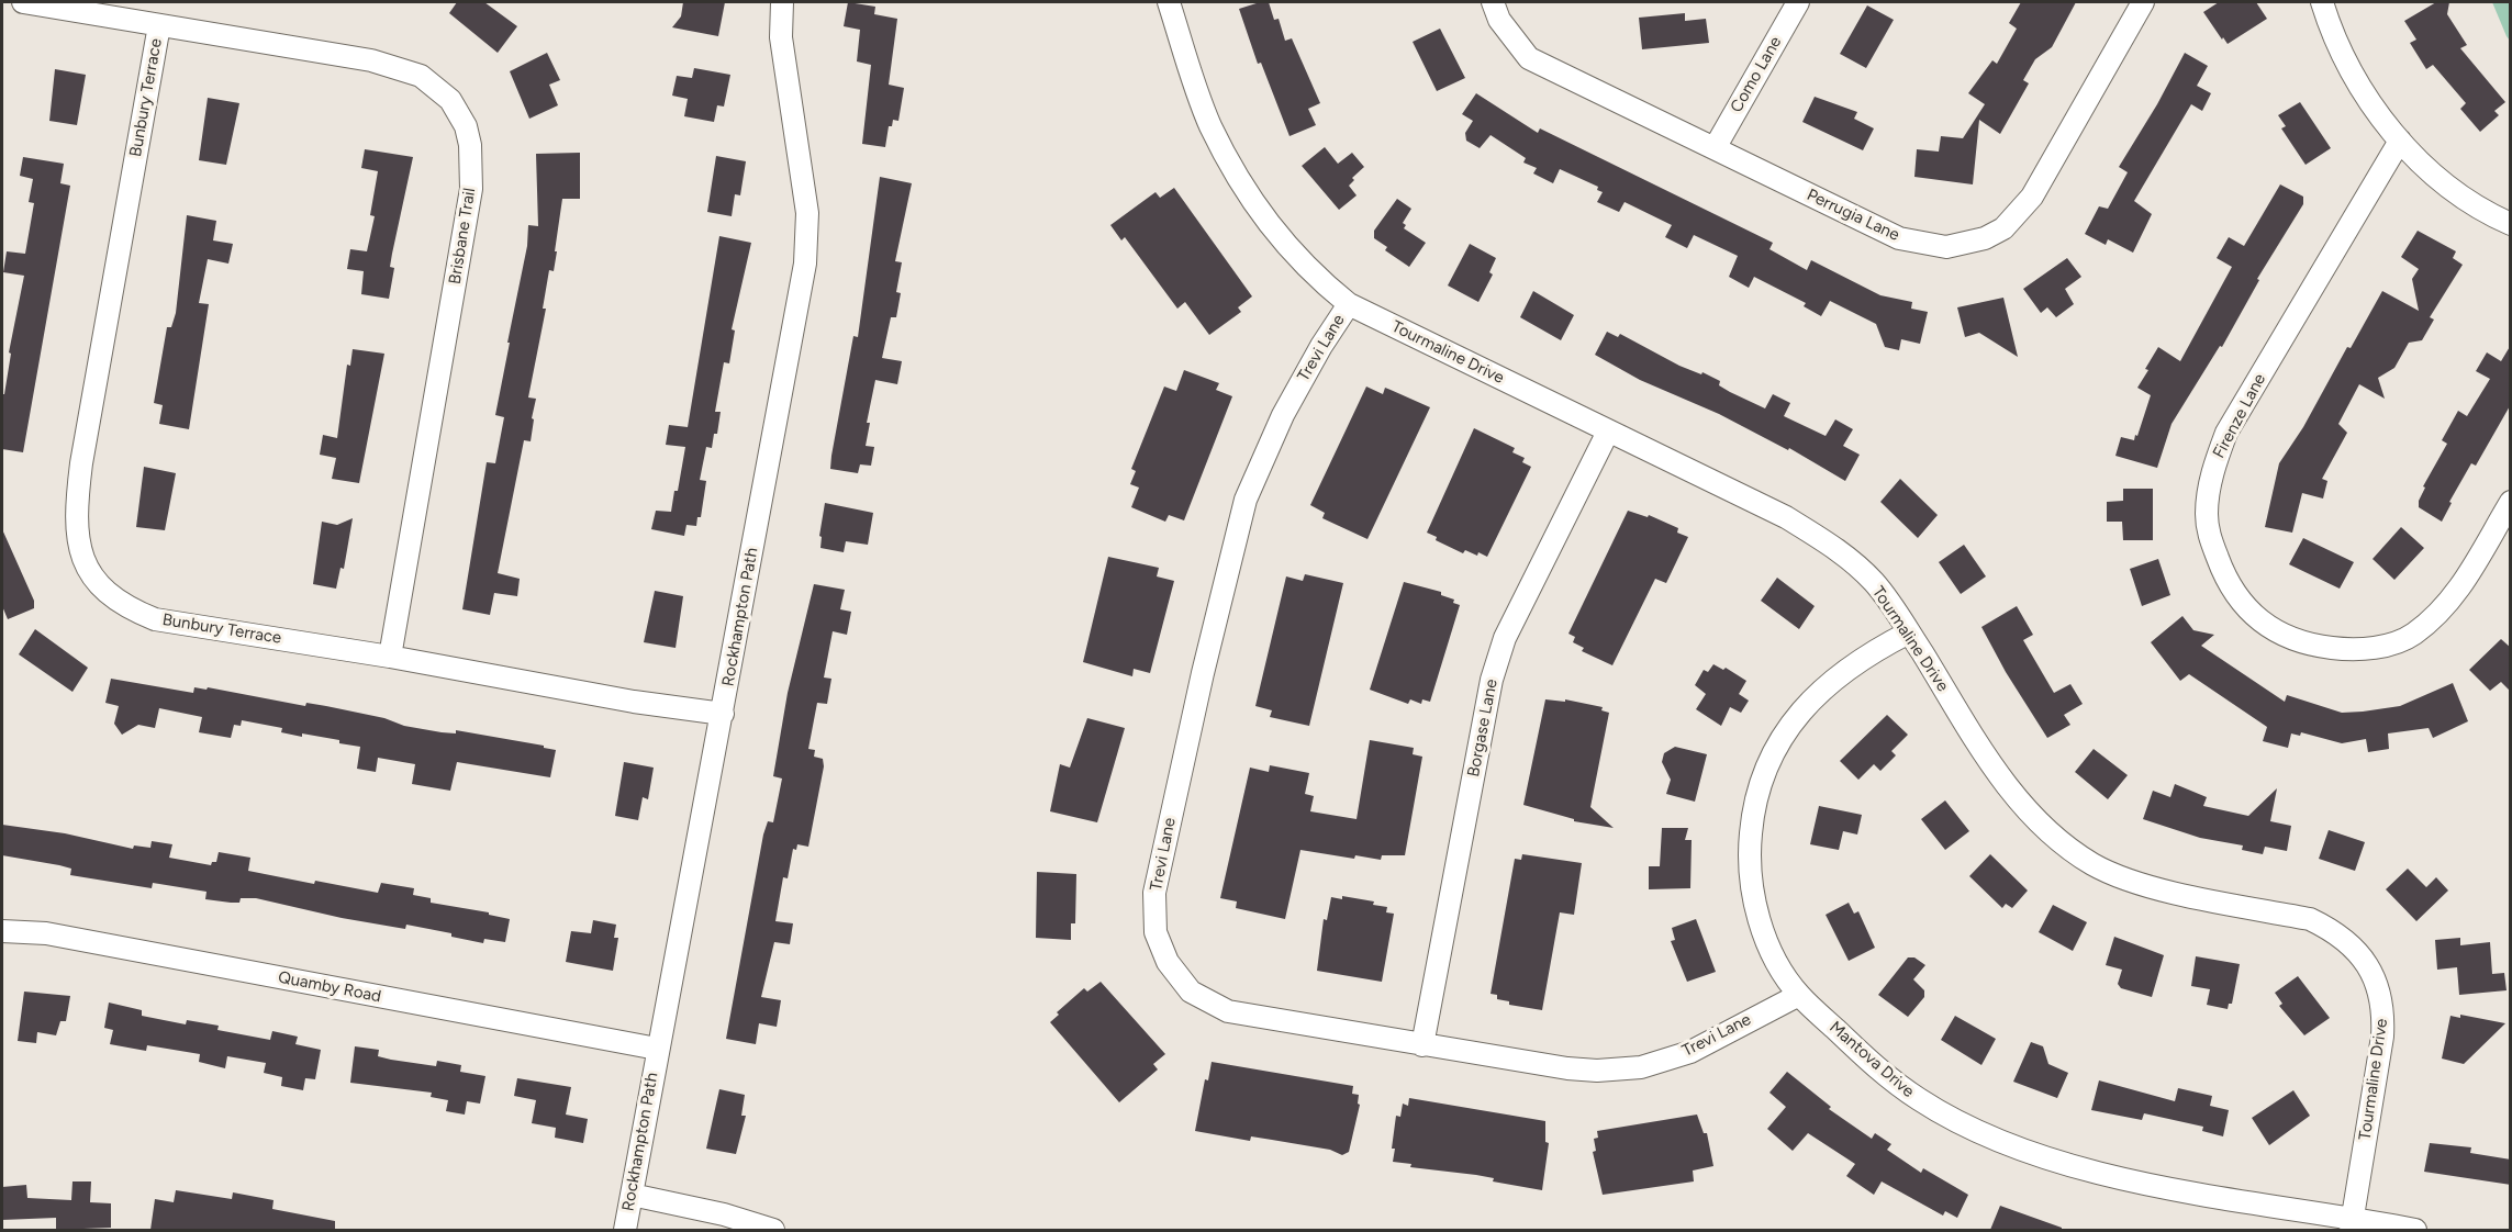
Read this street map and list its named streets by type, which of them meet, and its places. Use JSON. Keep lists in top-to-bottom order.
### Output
{
  "streets": {
    "street": [
      "Como Lane",
      "Bunbury Terrace",
      "Perrugia Lane",
      "Brisbane Trail",
      "Trevi Lane",
      "Tourmaline Drive",
      "Firenze Lane",
      "Rockhampton Path",
      "Borgase Lane",
      "Quamby Road",
      "Mantova Drive"
    ]
  },
  "crossings": [
    ["Como Lane", "Perrugia Lane"],
    ["Bunbury Terrace", "Brisbane Trail"],
    ["Bunbury Terrace", "Rockhampton Path"],
    ["Trevi Lane", "Tourmaline Drive"],
    ["Trevi Lane", "Borgase Lane"],
    ["Trevi Lane", "Mantova Drive"],
    ["Tourmaline Drive", "Borgase Lane"],
    ["Tourmaline Drive", "Mantova Drive"],
    ["Rockhampton Path", "Quamby Road"]
  ]
}
